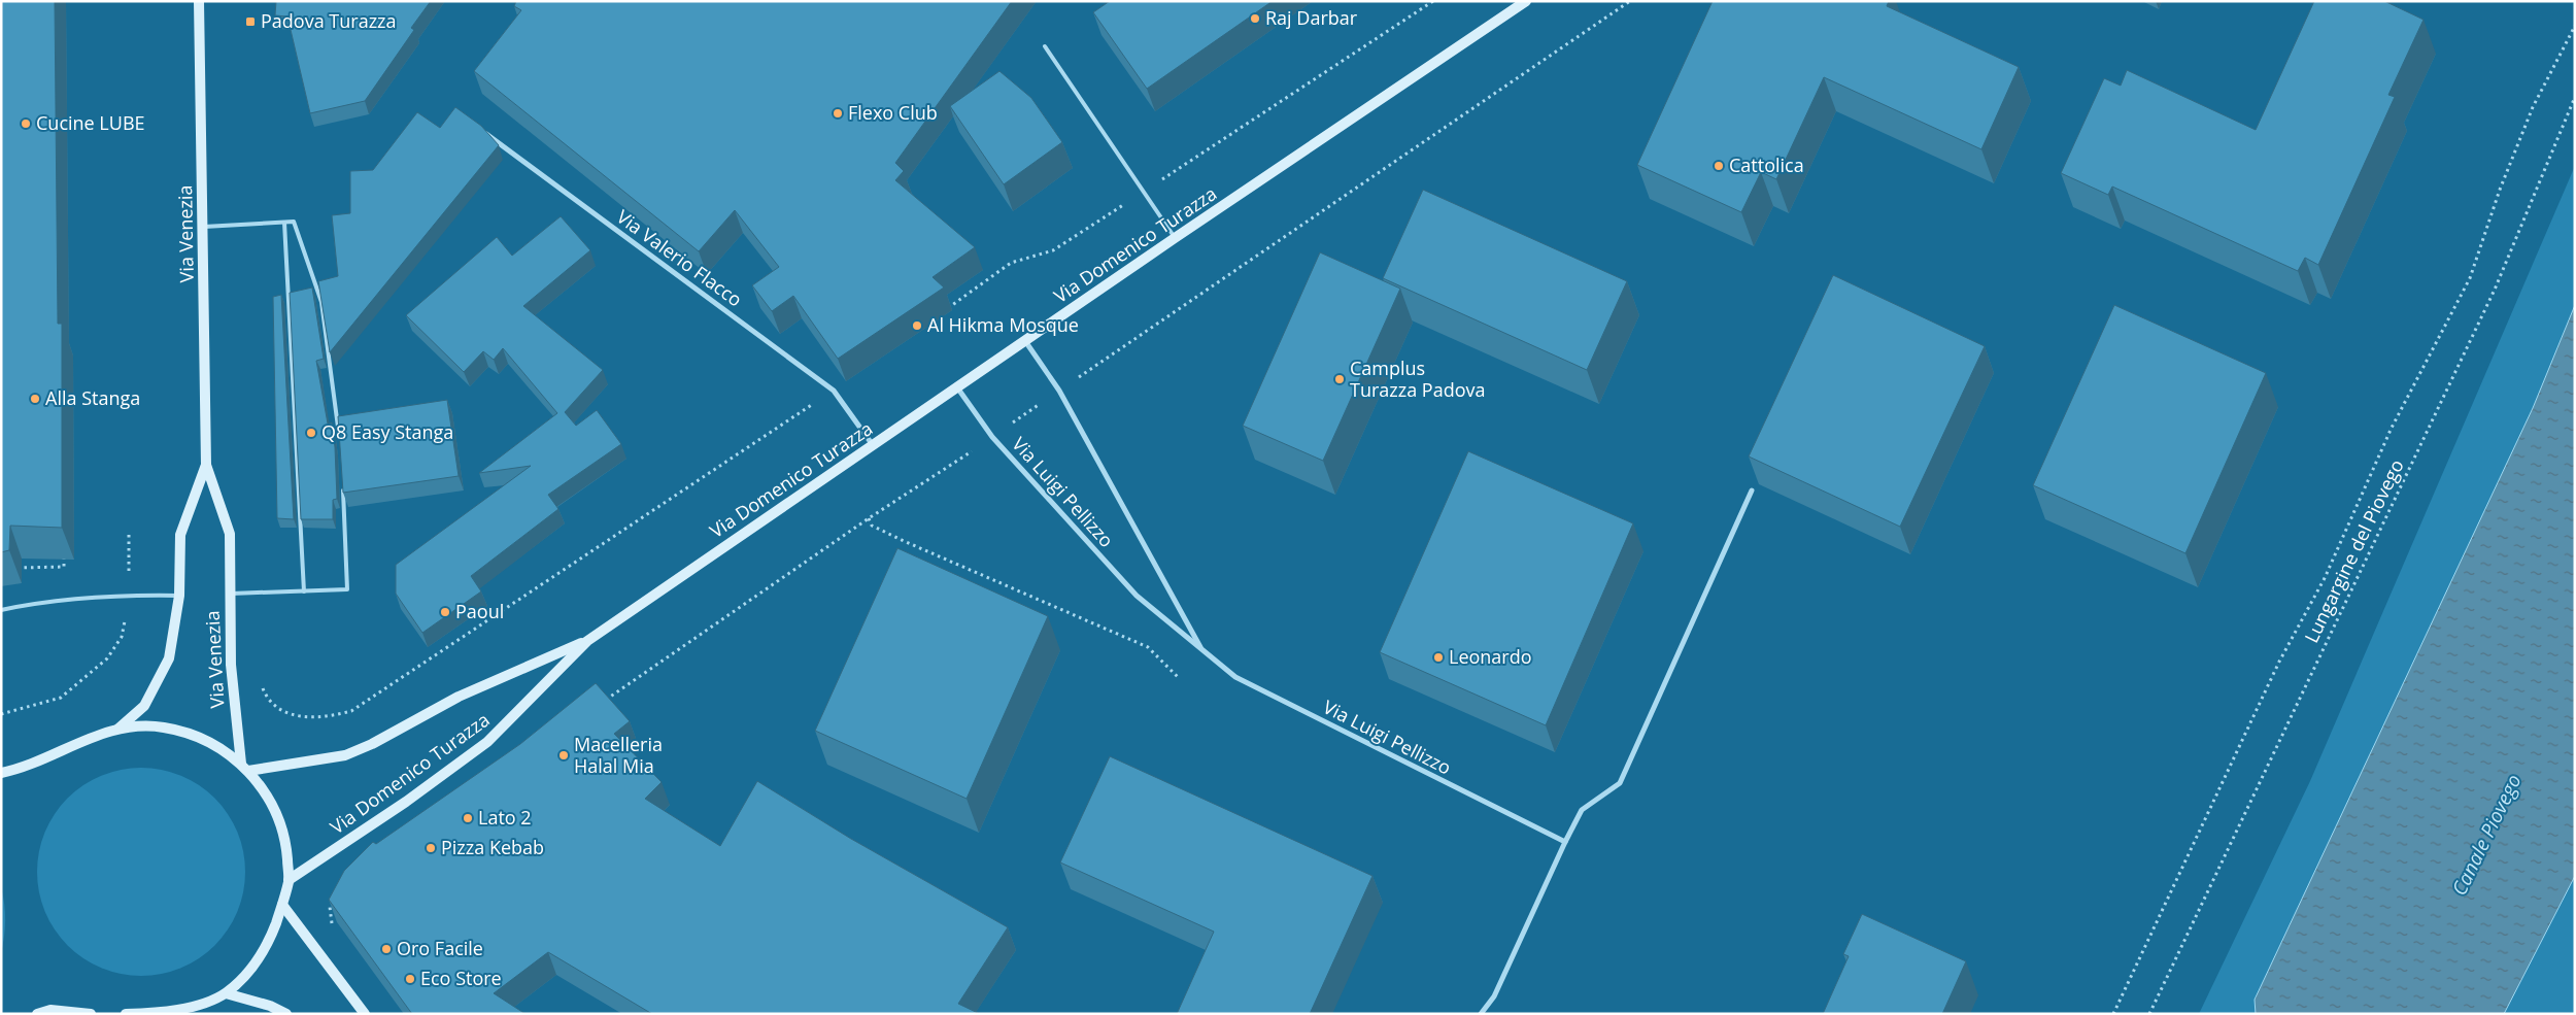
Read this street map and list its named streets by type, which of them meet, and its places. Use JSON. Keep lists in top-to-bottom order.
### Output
{
  "streets": {
    "main road": ["Via Venezia", "Via Domenico Turazza"],
    "street": ["Via Valerio Flacco", "Via Luigi Pellizzo"],
    "path": ["Lungargine del Piovego"]
  },
  "crossings": [
    ["Via Venezia", "Via Domenico Turazza"],
    ["Via Domenico Turazza", "Via Valerio Flacco"],
    ["Via Domenico Turazza", "Via Luigi Pellizzo"]
  ],
  "water": ["Canale Piovego"],
  "places": {
    "other": [
      "Raj Darbar",
      "Flexo Club",
      "Cucine LUBE",
      "Cattolica",
      "Al Hikma Mosque",
      "Camplus Turazza Padova",
      "Alla Stanga",
      "Q8 Easy Stanga",
      "Paoul",
      "Leonardo",
      "Macelleria Halal Mia",
      "Lato 2",
      "Pizza Kebab",
      "Oro Facile",
      "Eco Store"
    ],
    "transit": ["Padova Turazza"]
  }
}
